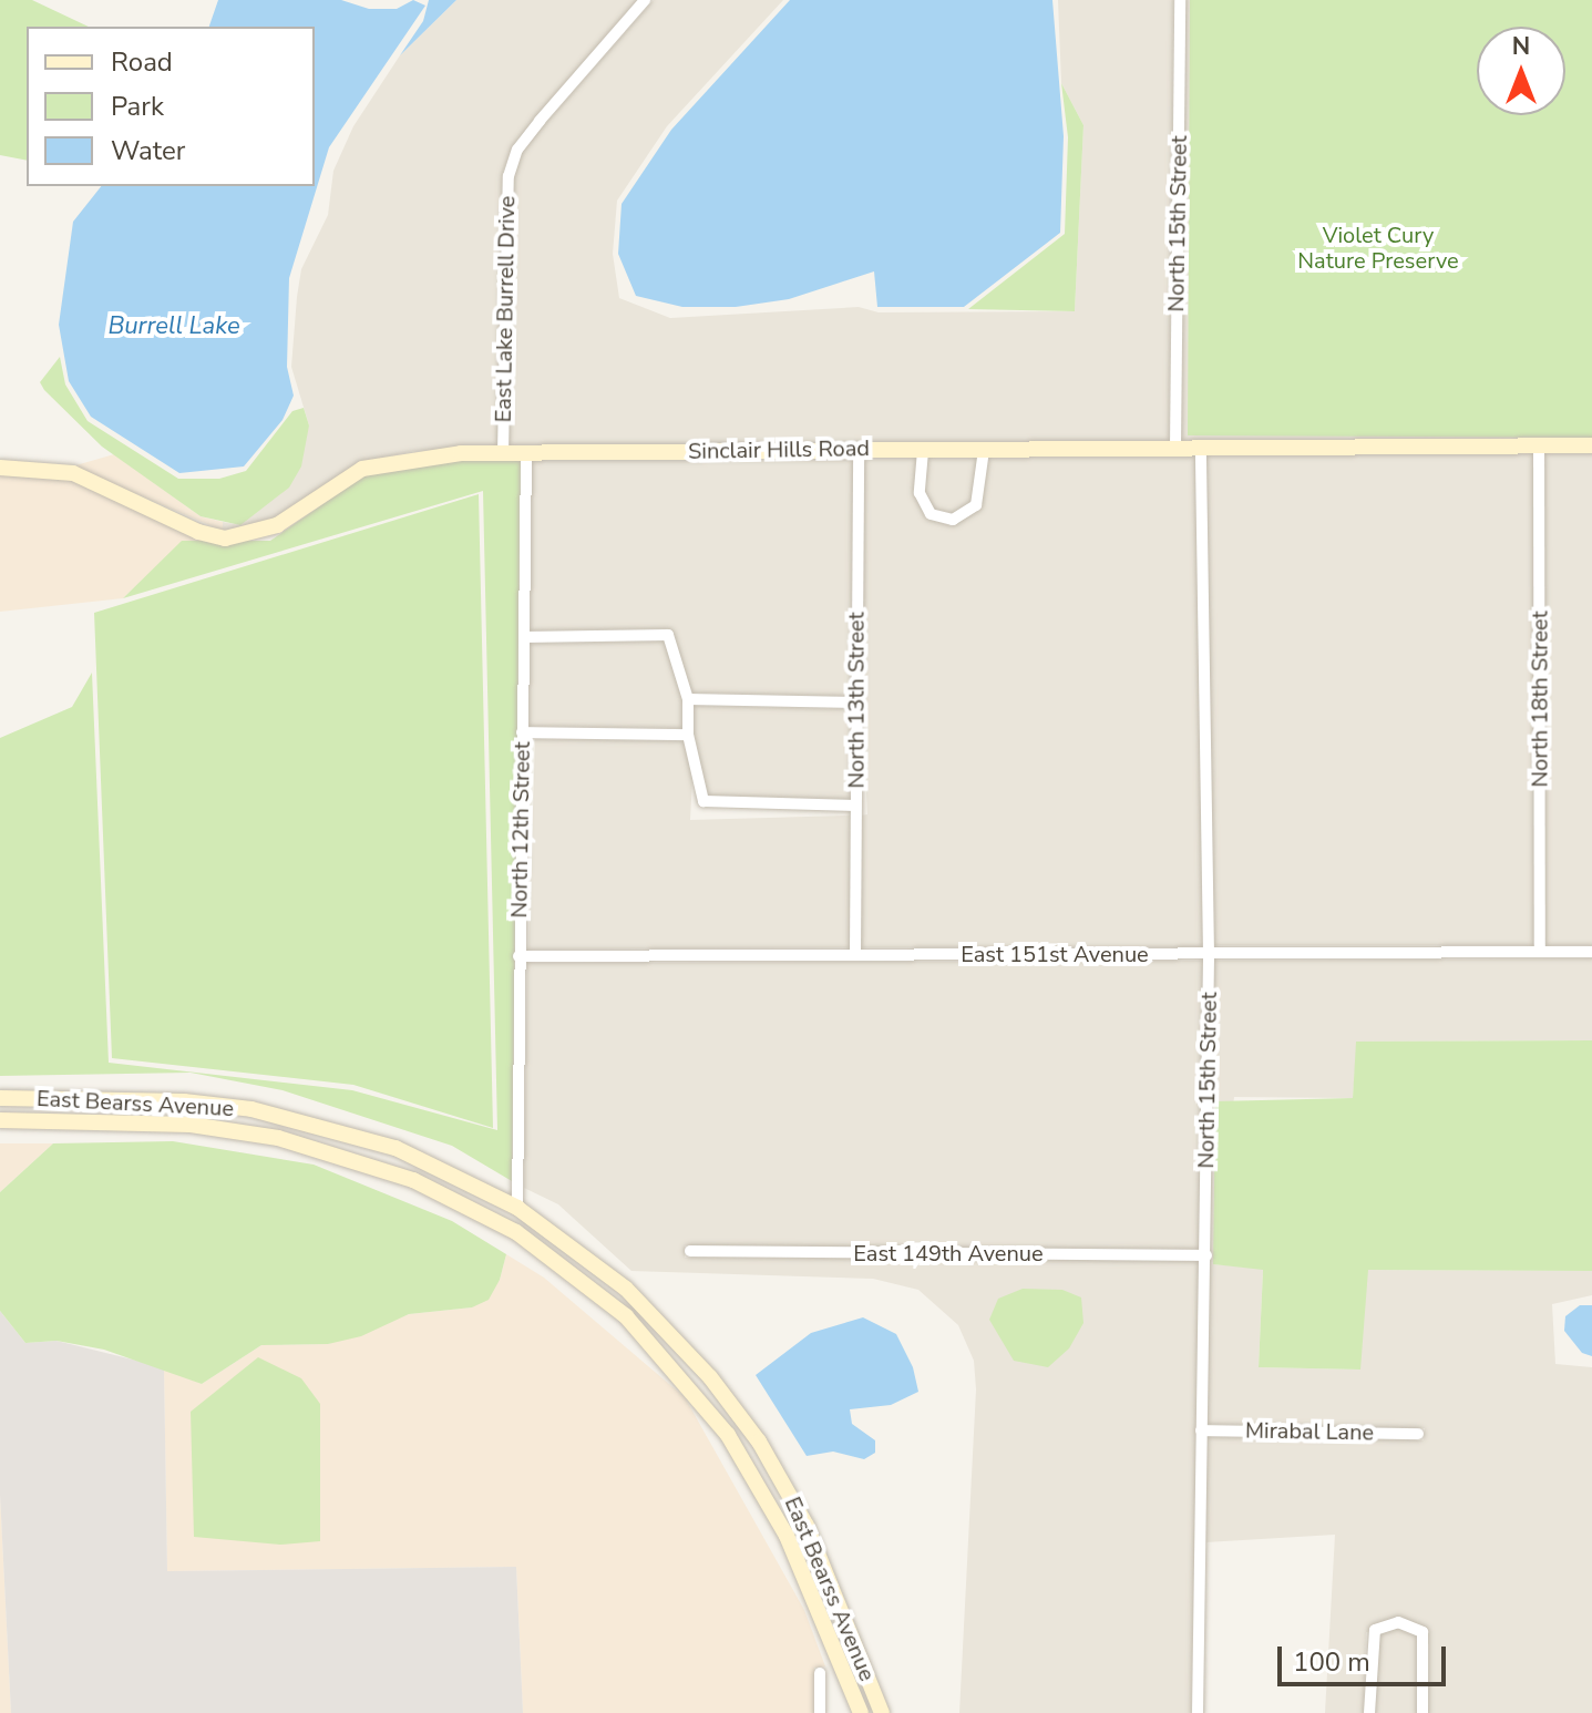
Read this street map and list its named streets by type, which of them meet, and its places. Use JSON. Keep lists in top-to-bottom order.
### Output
{
  "streets": {
    "main road": ["Sinclair Hills Road", "East Bearss Avenue"],
    "street": [
      "North 15th Street",
      "East Lake Burrell Drive",
      "North 18th Street",
      "North 13th Street",
      "North 12th Street",
      "East 151st Avenue",
      "East 149th Avenue",
      "Mirabal Lane"
    ]
  },
  "crossings": [
    ["North 15th Street", "Sinclair Hills Road"],
    ["North 15th Street", "East 151st Avenue"],
    ["North 15th Street", "East 149th Avenue"],
    ["North 15th Street", "Mirabal Lane"],
    ["East Lake Burrell Drive", "Sinclair Hills Road"],
    ["Sinclair Hills Road", "North 18th Street"],
    ["Sinclair Hills Road", "North 13th Street"],
    ["Sinclair Hills Road", "North 12th Street"],
    ["North 18th Street", "East 151st Avenue"],
    ["North 13th Street", "East 151st Avenue"],
    ["North 12th Street", "East 151st Avenue"],
    ["North 12th Street", "East Bearss Avenue"]
  ],
  "water": ["Burrell Lake"],
  "parks": ["Violet Cury Nature Preserve"],
  "legend": ["Road", "Park", "Water"],
  "scale_bar": "100 m",
  "north": "top"
}
